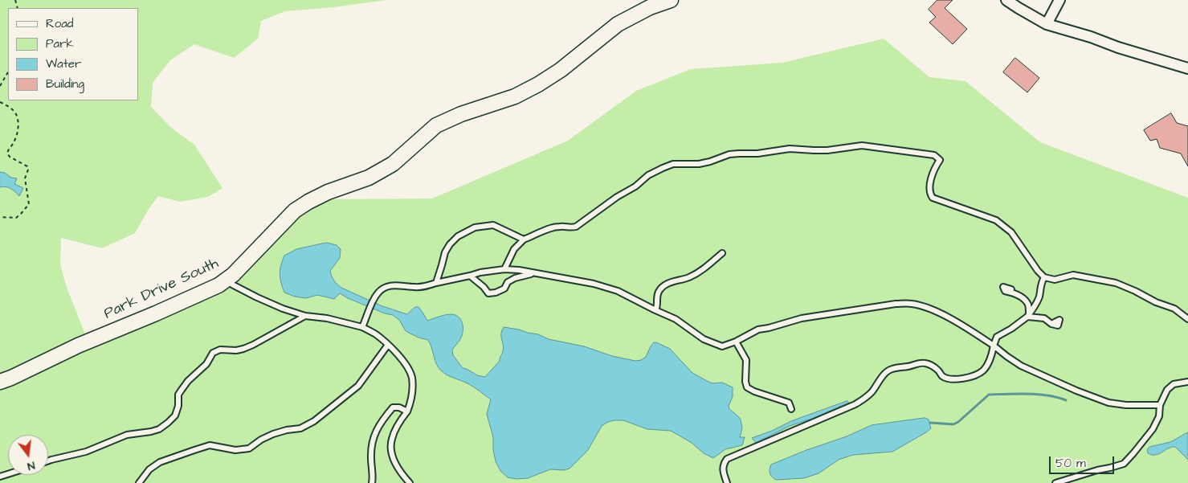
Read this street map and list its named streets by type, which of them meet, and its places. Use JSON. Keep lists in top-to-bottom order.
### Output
{
  "streets": {
    "street": ["Park Drive South"]
  },
  "legend": [
    "Road",
    "Park",
    "Water",
    "Building"
  ],
  "scale_bar": "50 m",
  "north": "bottom"
}
